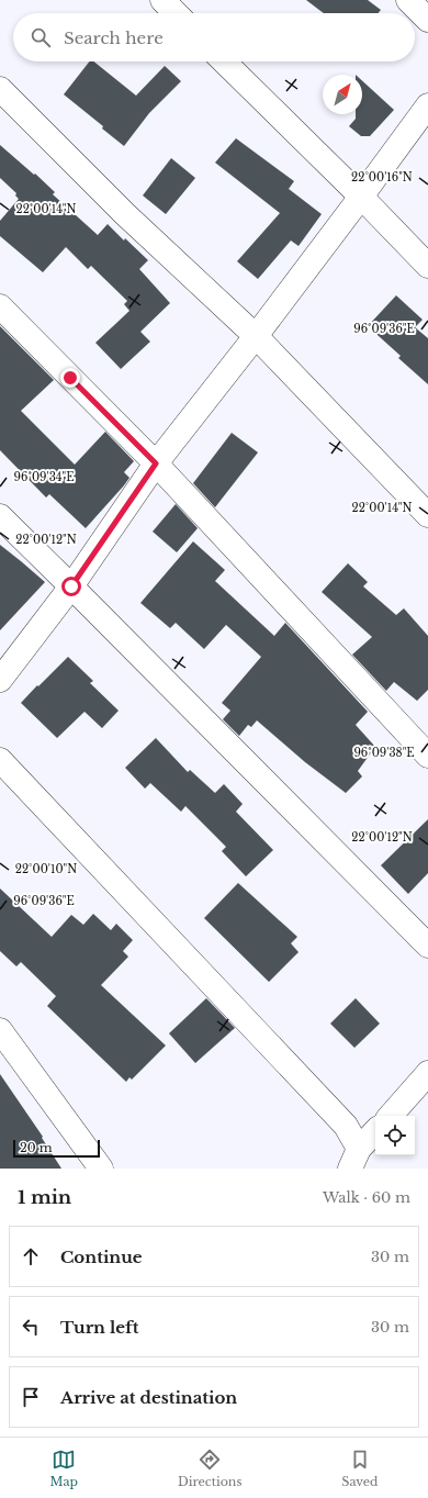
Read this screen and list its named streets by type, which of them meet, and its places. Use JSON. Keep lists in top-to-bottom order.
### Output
{
  "scale_bar": "20 m",
  "north": "top right",
  "page": {
    "search": "Search here",
    "scale": "20 m",
    "heading": ["1 min", "Walk · 60 m"],
    "list": [
      ["Continue", "30 m"],
      ["Turn left", "30 m"],
      "Arrive at destination"
    ],
    "nav": ["Map", "Directions", "Saved"]
  },
  "coordinates": [
    "22°00'16\"N",
    "22°00'14\"N",
    "96°09'36\"E",
    "96°09'34\"E",
    "22°00'12\"N",
    "96°09'38\"E",
    "22°00'10\"N"
  ]
}
